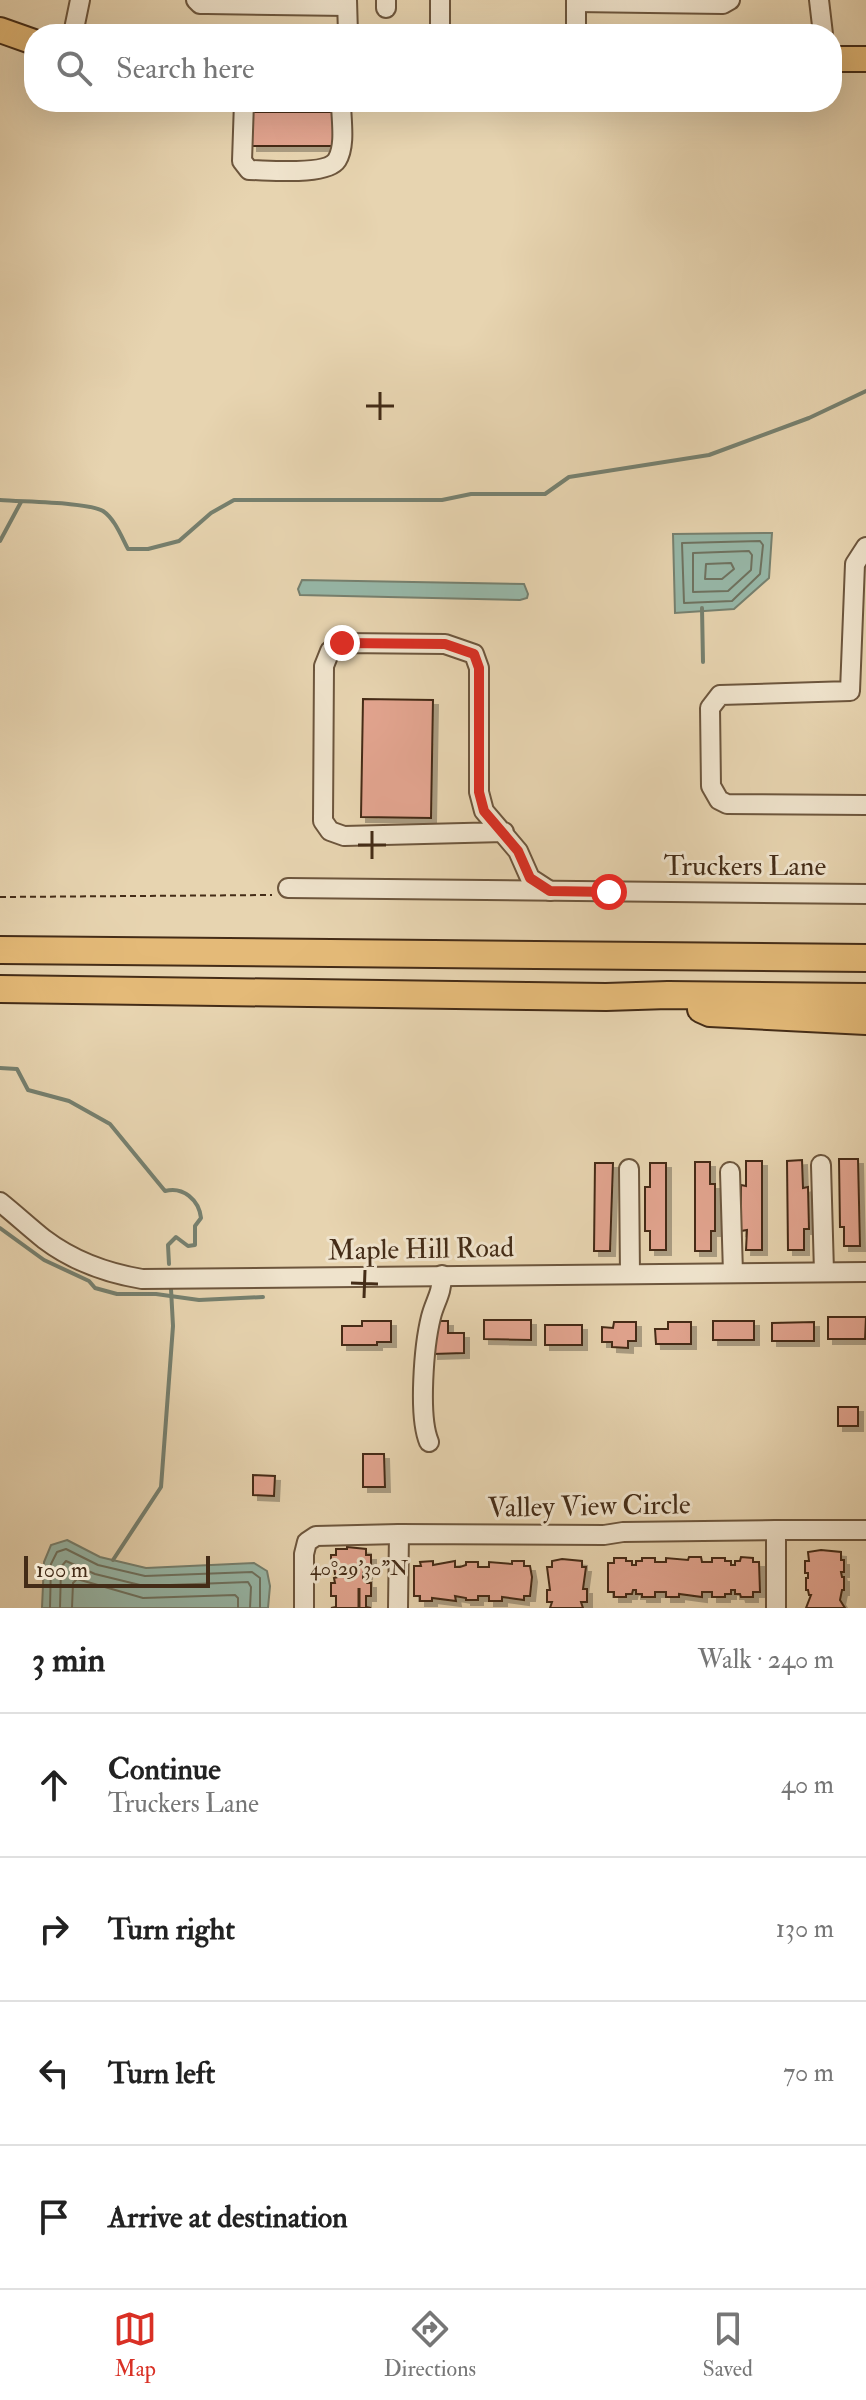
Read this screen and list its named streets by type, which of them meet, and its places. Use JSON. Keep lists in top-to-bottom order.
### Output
{
  "streets": {
    "street": ["Truckers Lane", "Maple Hill Road", "Valley View Circle"]
  },
  "scale_bar": "100 m",
  "page": {
    "search": "Search here",
    "scale": "100 m",
    "heading": ["3 min", "Walk · 240 m"],
    "list": [
      ["Continue", "Truckers Lane", "40 m"],
      ["Turn right", "130 m"],
      ["Turn left", "70 m"],
      "Arrive at destination"
    ],
    "nav": ["Map", "Directions", "Saved"]
  },
  "coordinates": ["40°29'30\"N"]
}
